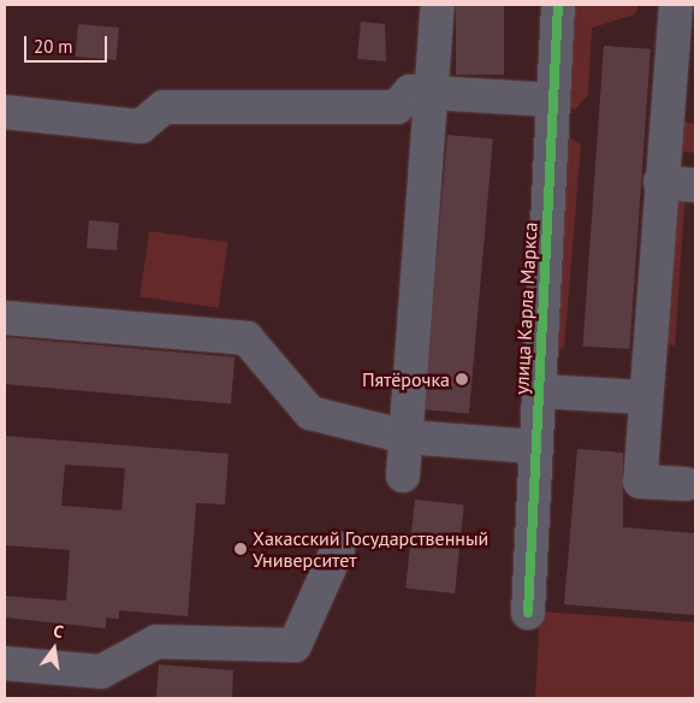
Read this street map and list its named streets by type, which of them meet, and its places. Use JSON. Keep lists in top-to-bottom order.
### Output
{
  "streets": {
    "street": ["улица Карла Маркса"]
  },
  "places": ["Пятёрочка", "Хакасский Государственный Университет"],
  "scale_bar": "20 m",
  "north": "top"
}
